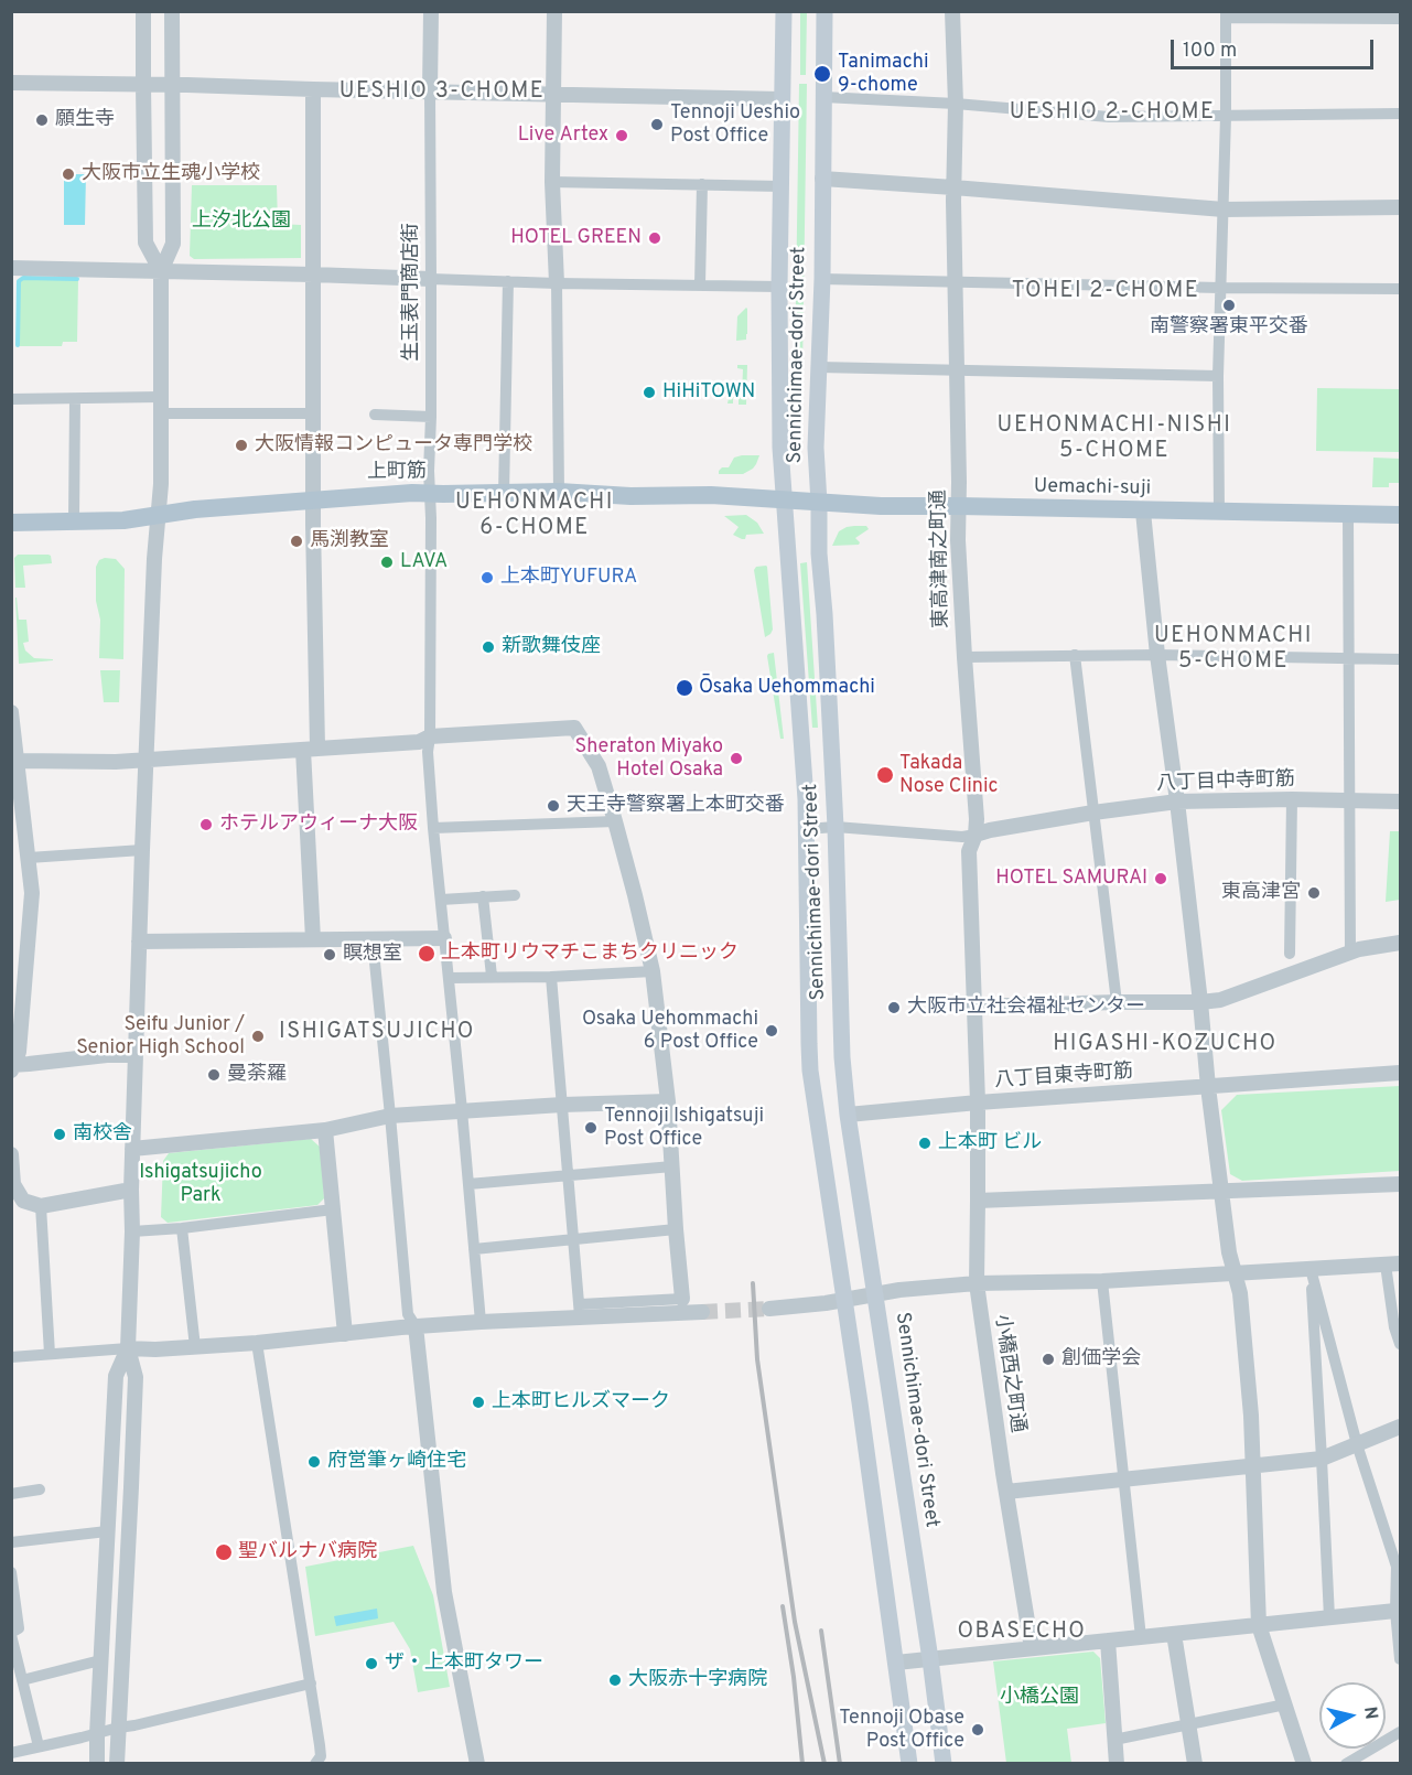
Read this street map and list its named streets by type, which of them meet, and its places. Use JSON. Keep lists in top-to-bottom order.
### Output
{
  "streets": {
    "main road": ["Sennichimae-dori Street", "上町筋", "Uemachi-suji"],
    "street": [
      "生玉表門商店街",
      "東高津南之町通",
      "八丁目中寺町筋",
      "八丁目東寺町筋",
      "小橋西之町通"
    ]
  },
  "crossings": [
    ["生玉表門商店街", "上町筋"],
    ["Sennichimae-dori Street", "上町筋"],
    ["Sennichimae-dori Street", "Uemachi-suji"],
    ["Sennichimae-dori Street", "八丁目東寺町筋"],
    ["上町筋", "Uemachi-suji"],
    ["Uemachi-suji", "東高津南之町通"],
    ["東高津南之町通", "八丁目中寺町筋"],
    ["東高津南之町通", "八丁目東寺町筋"],
    ["東高津南之町通", "小橋西之町通"],
    ["八丁目東寺町筋", "小橋西之町通"]
  ],
  "districts": [
    "UESHIO 3-CHOME",
    "UESHIO 2-CHOME",
    "TOHEI 2-CHOME",
    "UEHONMACHI-NISHI 5-CHOME",
    "UEHONMACHI 6-CHOME",
    "UEHONMACHI 5-CHOME",
    "ISHIGATSUJICHO",
    "HIGASHI-KOZUCHO",
    "OBASECHO"
  ],
  "parks": ["上汐北公園", "Ishigatsujicho Park", "小橋公園"],
  "places": [
    "Tanimachi 9-chome",
    "願生寺",
    "Tennoji Ueshio Post Office",
    "Live Artex",
    "大阪市立生魂小学校",
    "HOTEL GREEN",
    "南警察署東平交番",
    "HiHiTOWN",
    "大阪情報コンピュータ専門学校",
    "馬渕教室",
    "LAVA",
    "上本町YUFURA",
    "新歌舞伎座",
    "Ōsaka Uehommachi",
    "Sheraton Miyako Hotel Osaka",
    "Takada Nose Clinic",
    "天王寺警察署上本町交番",
    "ホテルアウィーナ大阪",
    "HOTEL SAMURAI",
    "東高津宮",
    "上本町リウマチこまちクリニック",
    "瞑想室",
    "大阪市立社会福祉センター",
    "Osaka Uehommachi 6 Post Office",
    "Seifu Junior / Senior High School",
    "曼荼羅",
    "Tennoji Ishigatsuji Post Office",
    "南校舎",
    "上本町 ビル",
    "創価学会",
    "上本町ヒルズマーク",
    "府営筆ヶ崎住宅",
    "聖バルナバ病院",
    "ザ・上本町タワー",
    "大阪赤十字病院",
    "Tennoji Obase Post Office"
  ],
  "scale_bar": "100 m",
  "north": "right"
}
